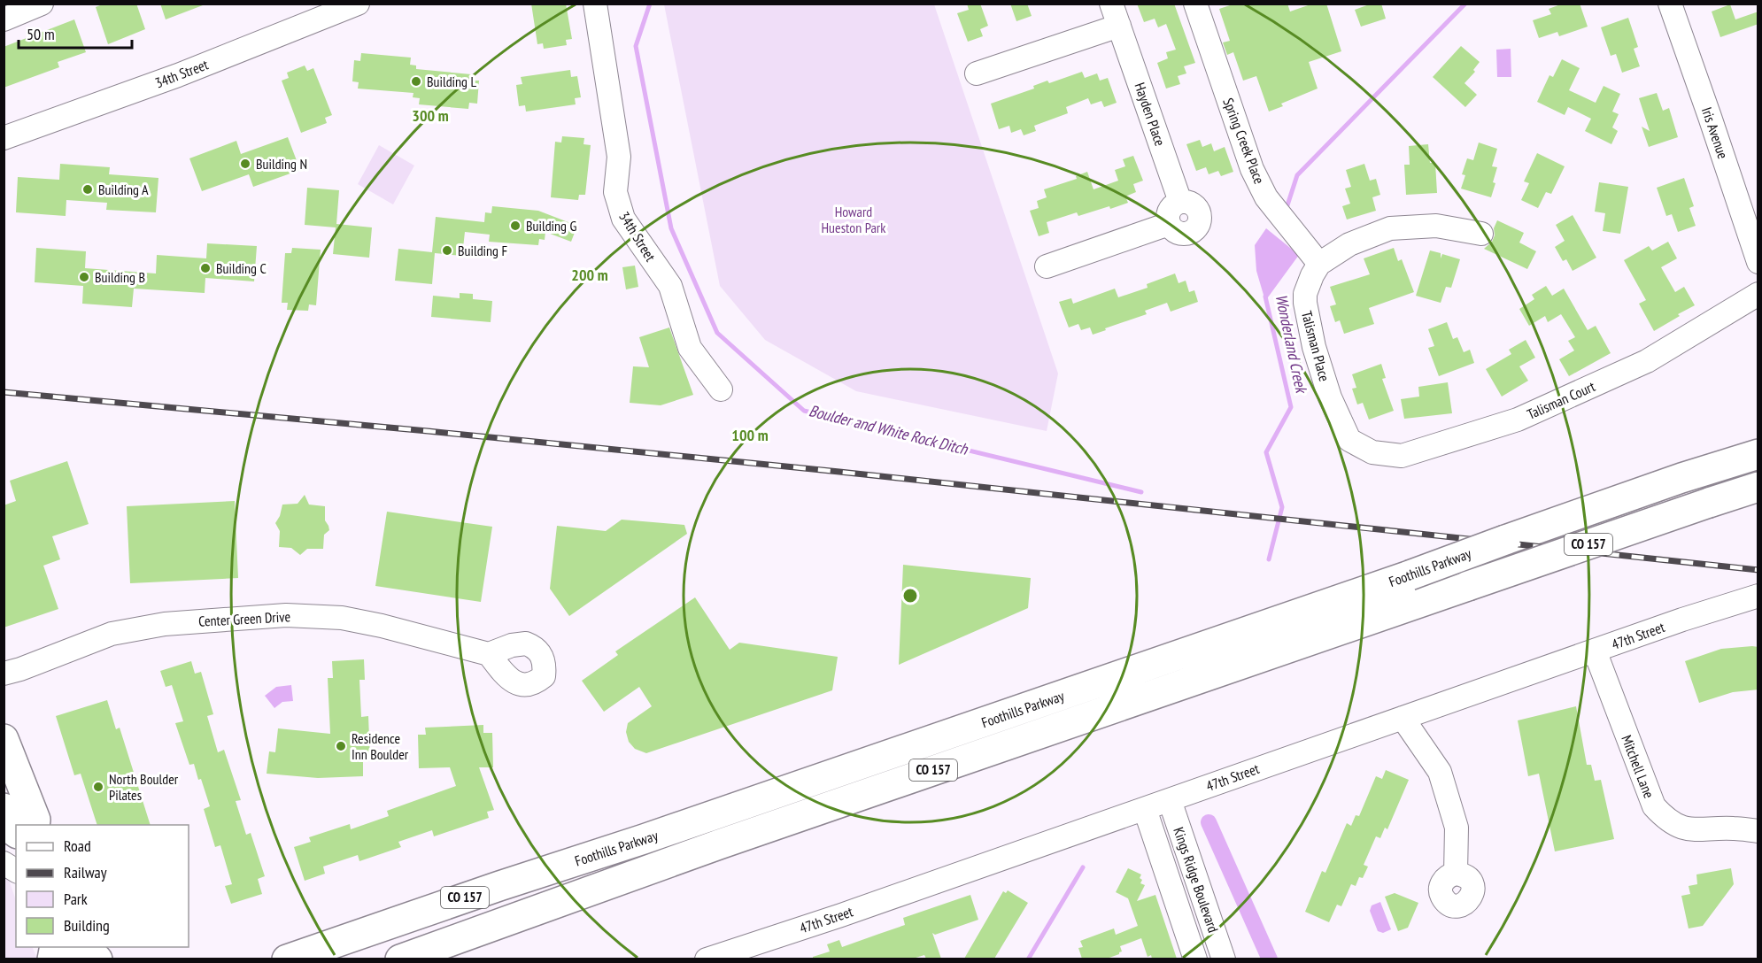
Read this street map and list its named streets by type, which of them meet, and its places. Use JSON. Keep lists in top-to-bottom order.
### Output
{
  "streets": {
    "main road": ["CO 157", "Foothills Parkway"],
    "street": [
      "34th Street",
      "Hayden Place",
      "Iris Avenue",
      "Spring Creek Place",
      "Talisman Place",
      "Talisman Court",
      "Center Green Drive",
      "47th Street",
      "Mitchell Lane",
      "Kings Ridge Boulevard"
    ]
  },
  "crossings": [
    ["Spring Creek Place", "Talisman Place"],
    ["Talisman Place", "Talisman Court"],
    ["47th Street", "Mitchell Lane"],
    ["47th Street", "Kings Ridge Boulevard"]
  ],
  "water": ["Wonderland Creek", "Boulder and White Rock Ditch"],
  "parks": ["Howard Hueston Park"],
  "places": [
    "Building L",
    "Building N",
    "Building A",
    "Building G",
    "Building F",
    "Building C",
    "Building B",
    "Residence Inn Boulder",
    "North Boulder Pilates"
  ],
  "legend": [
    "Road",
    "Railway",
    "Park",
    "Building"
  ],
  "scale_bar": "50 m",
  "rings": ["300 m", "200 m", "100 m"]
}
